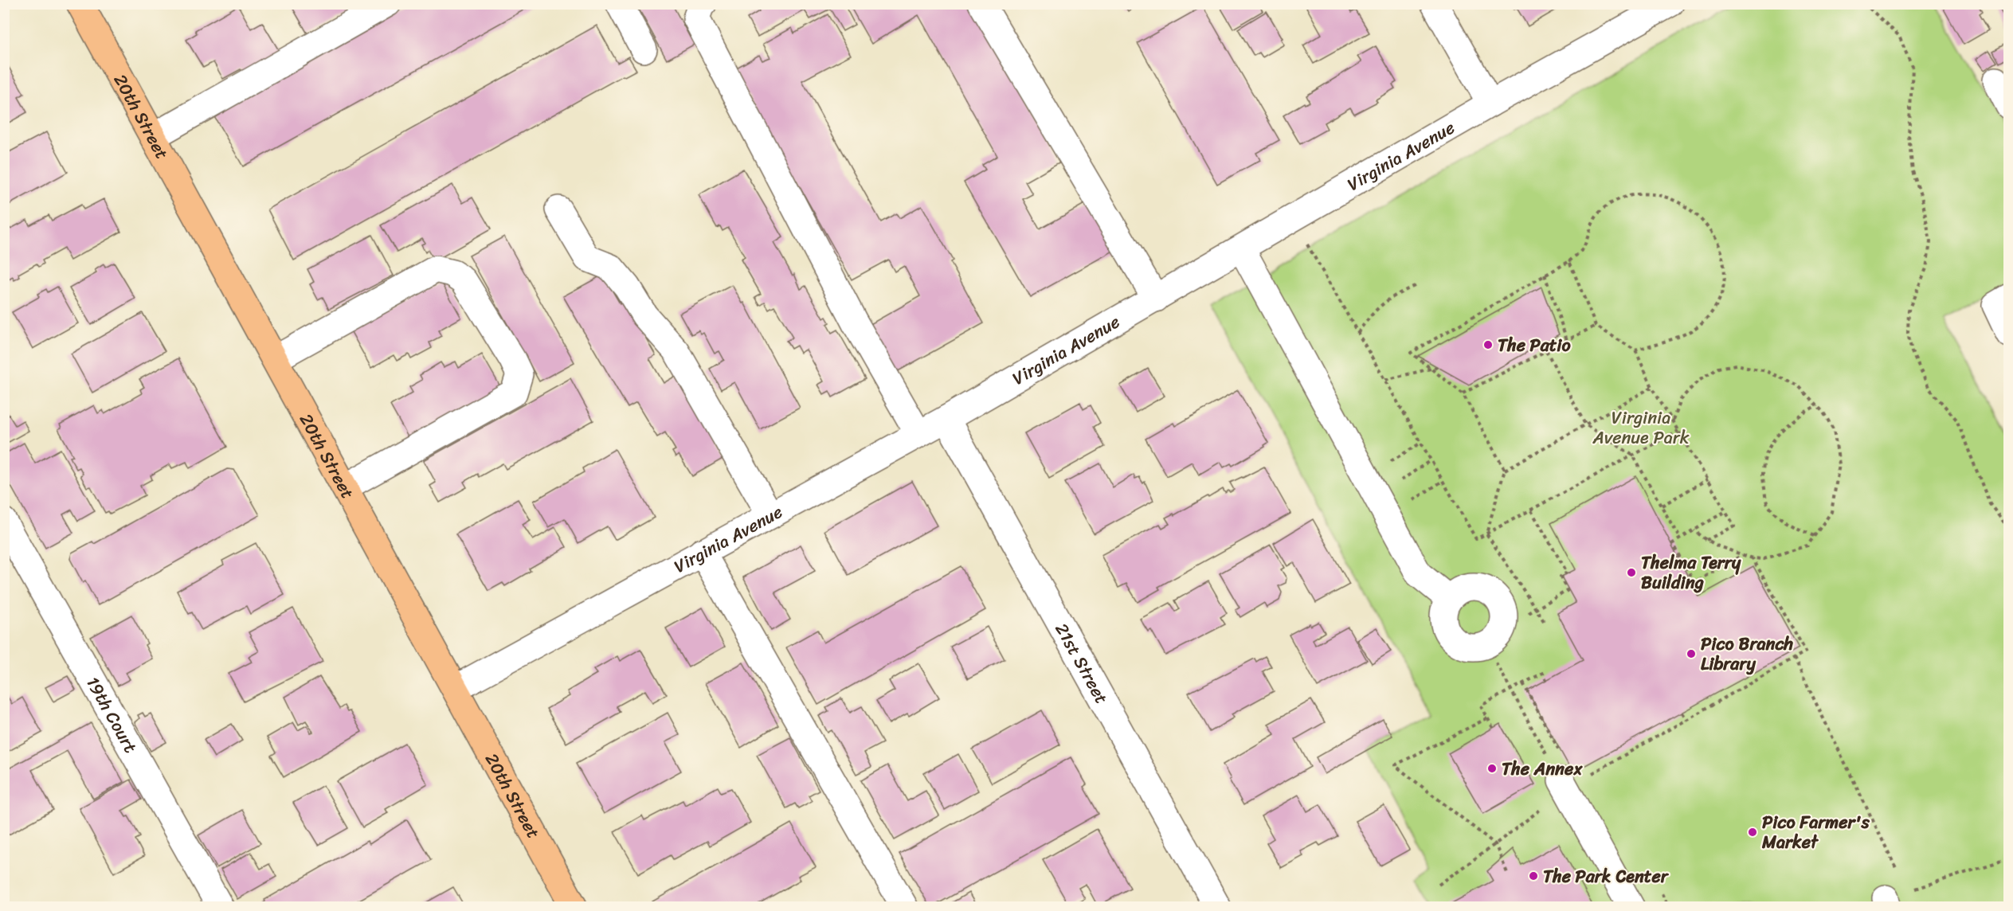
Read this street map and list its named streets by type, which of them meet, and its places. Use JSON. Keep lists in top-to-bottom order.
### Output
{
  "streets": {
    "main road": ["20th Street"],
    "street": ["Virginia Avenue", "21st Street", "19th Court"]
  },
  "crossings": [
    ["20th Street", "Virginia Avenue"],
    ["Virginia Avenue", "21st Street"]
  ],
  "parks": ["Virginia Avenue Park"],
  "places": [
    "The Patio",
    "Thelma Terry Building",
    "Pico Branch Library",
    "The Annex",
    "Pico Farmer's Market",
    "The Park Center"
  ]
}
